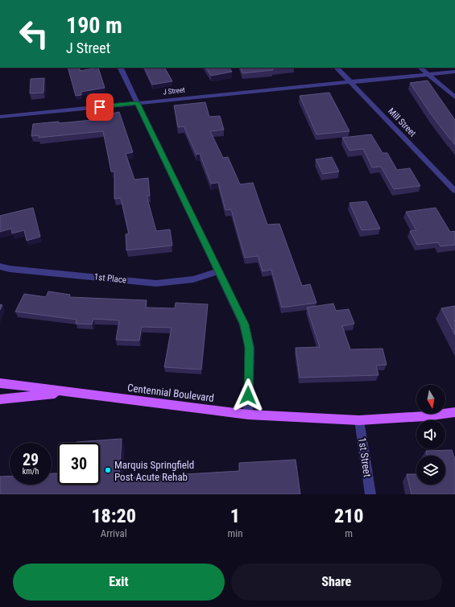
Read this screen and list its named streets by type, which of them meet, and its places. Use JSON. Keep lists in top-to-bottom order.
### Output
{
  "streets": {
    "main road": ["Centennial Boulevard"],
    "street": [
      "J Street",
      "Mill Street",
      "1st Place",
      "1st Street"
    ]
  },
  "crossings": [
    ["J Street", "Mill Street"],
    ["Centennial Boulevard", "1st Street"]
  ],
  "places": ["Marquis Springfield Post Acute Rehab"],
  "north": "bottom",
  "page": {
    "turn": ["190 m", "J Street"],
    "speed": "29 km/h",
    "limit": "30",
    "eta": [
      "18:20",
      "Arrival",
      "1",
      "min",
      "210",
      "m"
    ],
    "buttons": ["Exit", "Share"]
  }
}
